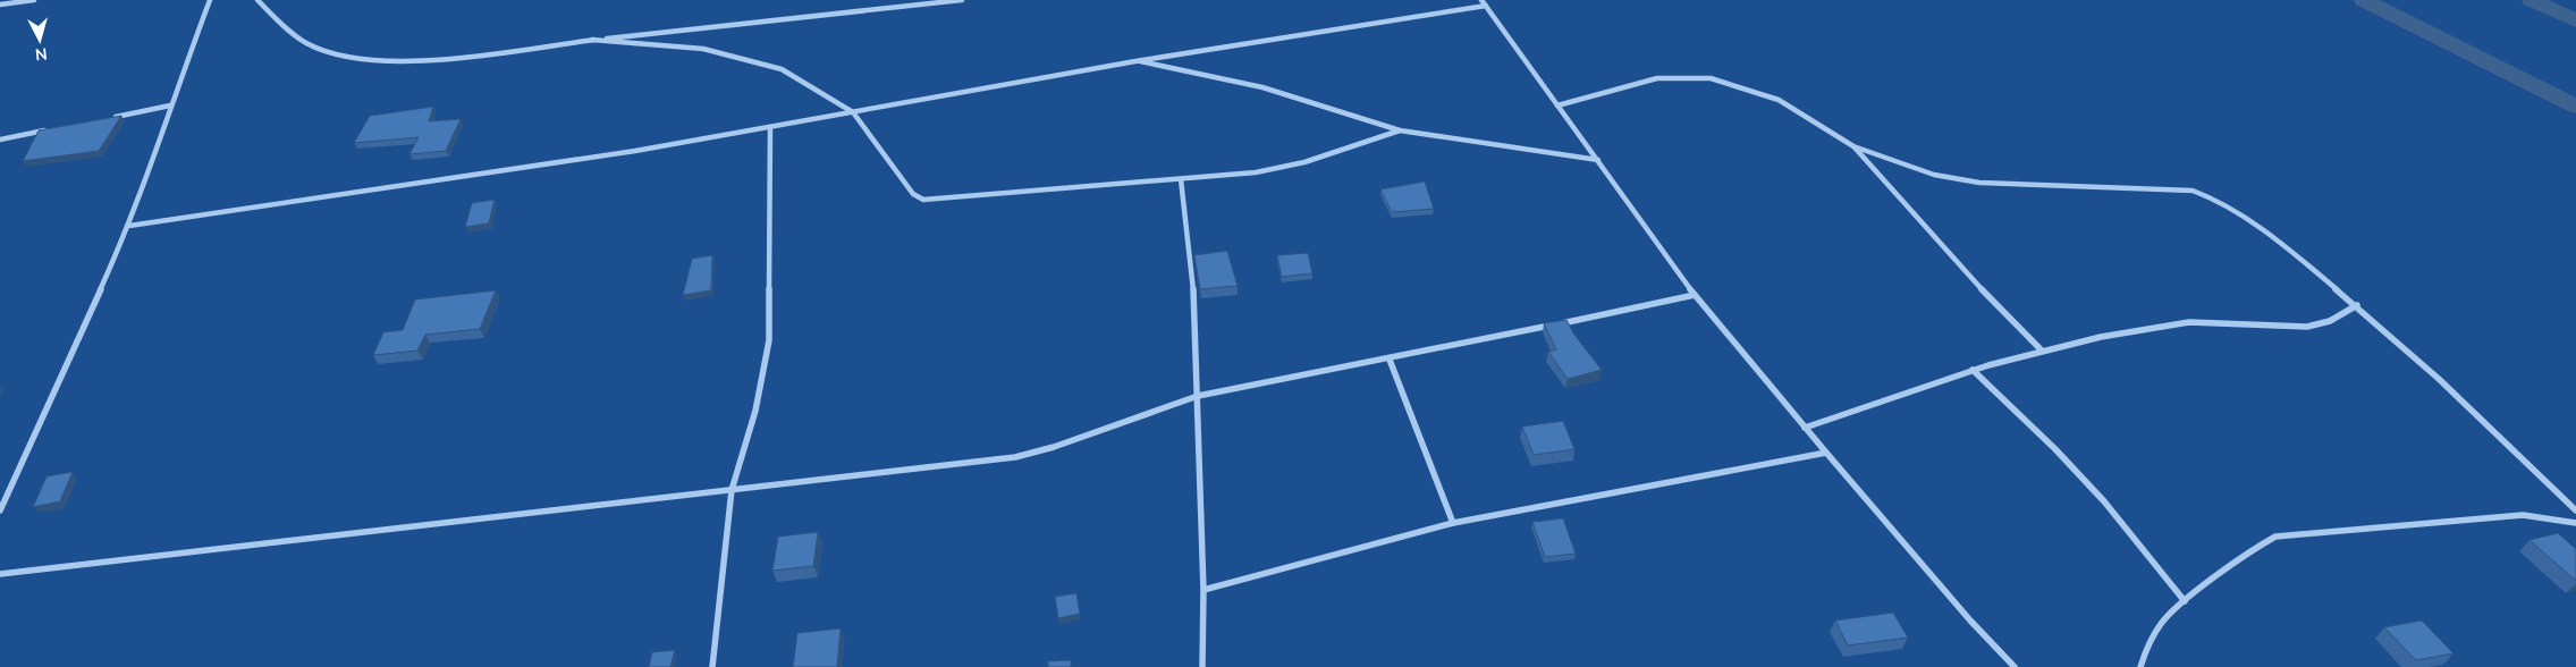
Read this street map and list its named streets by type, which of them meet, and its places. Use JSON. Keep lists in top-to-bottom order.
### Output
{
  "north": "bottom"
}
